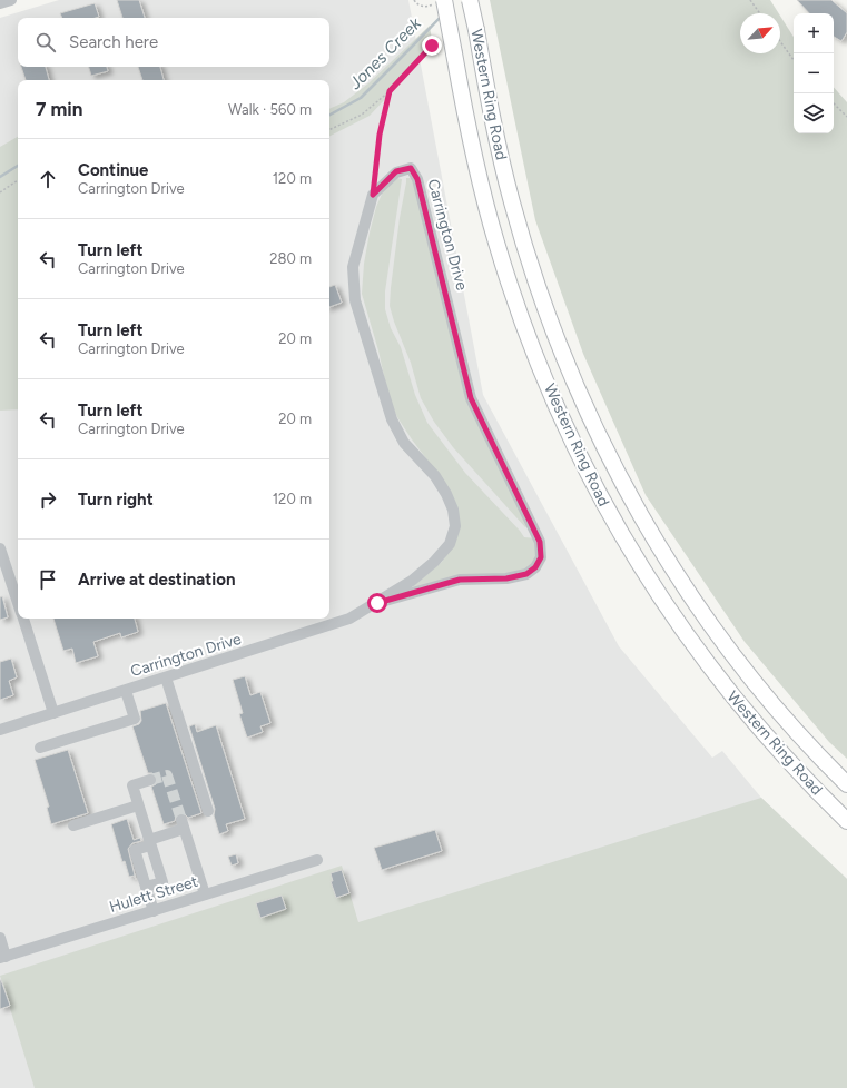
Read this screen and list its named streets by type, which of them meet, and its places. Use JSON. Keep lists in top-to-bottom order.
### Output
{
  "streets": {
    "highway": ["Western Ring Road"],
    "street": ["Carrington Drive", "Hulett Street"]
  },
  "water": ["Jones Creek"],
  "north": "top right",
  "page": {
    "map_buttons": ["+", "−"],
    "search": "Search here",
    "heading": ["7 min", "Walk · 560 m"],
    "list": [
      ["Continue", "Carrington Drive", "120 m"],
      ["Turn left", "Carrington Drive", "280 m"],
      ["Turn left", "Carrington Drive", "20 m"],
      ["Turn left", "Carrington Drive", "20 m"],
      ["Turn right", "120 m"],
      "Arrive at destination"
    ]
  }
}
